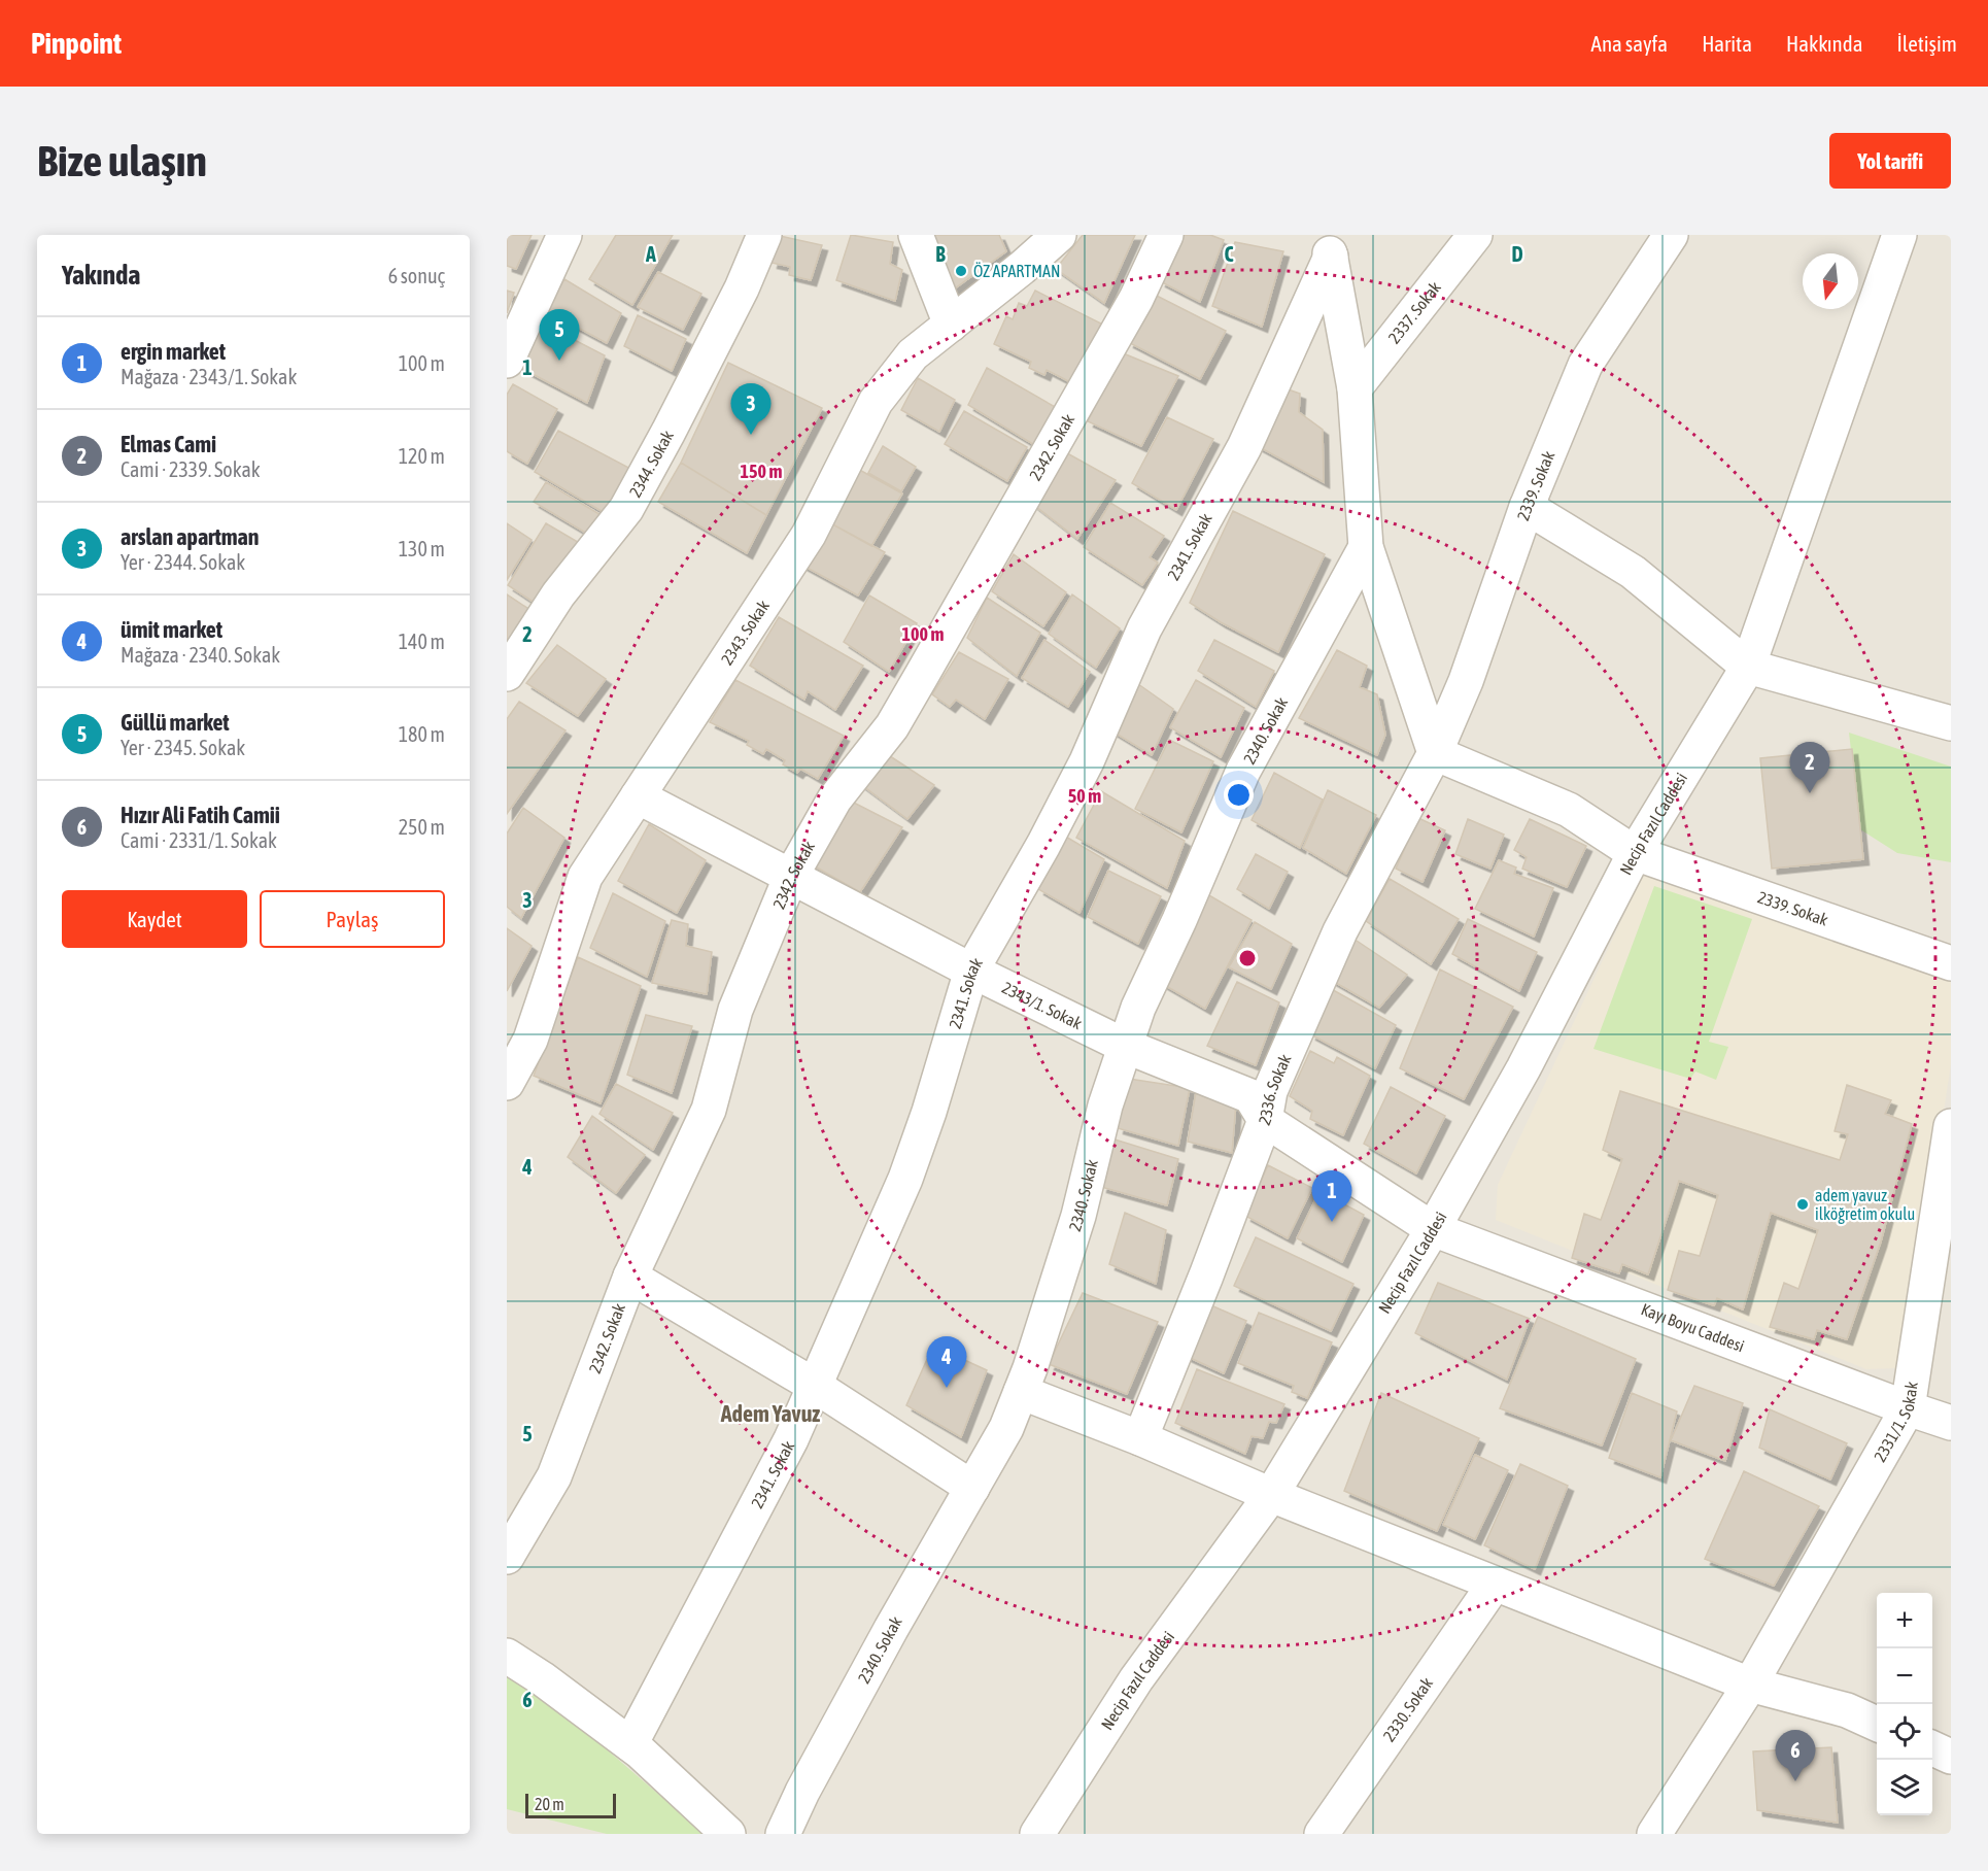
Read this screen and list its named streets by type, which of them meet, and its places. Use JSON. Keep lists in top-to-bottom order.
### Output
{
  "streets": {
    "street": [
      "2337. Sokak",
      "2342. Sokak",
      "2344. Sokak",
      "2339. Sokak",
      "2341. Sokak",
      "2343. Sokak",
      "2340. Sokak",
      "Necip Fazıl Caddesi",
      "2343/1. Sokak",
      "2336. Sokak",
      "Kayı Boyu Caddesi",
      "2331/1. Sokak",
      "2330. Sokak"
    ]
  },
  "crossings": [
    ["2342. Sokak", "2343/1. Sokak"],
    ["2339. Sokak", "Necip Fazıl Caddesi"],
    ["2339. Sokak", "2336. Sokak"],
    ["2341. Sokak", "2343/1. Sokak"],
    ["2343. Sokak", "2343/1. Sokak"],
    ["2340. Sokak", "2343/1. Sokak"],
    ["Necip Fazıl Caddesi", "2343/1. Sokak"],
    ["Necip Fazıl Caddesi", "Kayı Boyu Caddesi"],
    ["2343/1. Sokak", "2336. Sokak"],
    ["2343/1. Sokak", "Kayı Boyu Caddesi"],
    ["Kayı Boyu Caddesi", "2331/1. Sokak"]
  ],
  "districts": ["Adem Yavuz"],
  "places": ["ÖZ APARTMAN", "adem yavuz ilköğretim okulu"],
  "scale_bar": "20 m",
  "north": "bottom",
  "page": {
    "header": "Pinpoint",
    "nav": [
      "Ana sayfa",
      "Harita",
      "Hakkında",
      "İletişim"
    ],
    "buttons": [
      "Yol tarifi",
      ["Kaydet", "Paylaş"]
    ],
    "title": "Bize ulaşın",
    "heading": ["Yakında", "6 sonuç"],
    "pins": [
      "5",
      "3",
      "2",
      "1",
      "4",
      "6"
    ],
    "list": [
      {
        "mark": "1",
        "name": "ergin market",
        "note": "Mağaza · 2343/1. Sokak",
        "value": "100 m"
      },
      {
        "mark": "2",
        "name": "Elmas Cami",
        "note": "Cami · 2339. Sokak",
        "value": "120 m"
      },
      {
        "mark": "3",
        "name": "arslan apartman",
        "note": "Yer · 2344. Sokak",
        "value": "130 m"
      },
      {
        "mark": "4",
        "name": "ümit market",
        "note": "Mağaza · 2340. Sokak",
        "value": "140 m"
      },
      {
        "mark": "5",
        "name": "Güllü market",
        "note": "Yer · 2345. Sokak",
        "value": "180 m"
      },
      {
        "mark": "6",
        "name": "Hızır Ali Fatih Camii",
        "note": "Cami · 2331/1. Sokak",
        "value": "250 m"
      }
    ],
    "map_buttons": ["+", "−"],
    "scale": "20 m"
  },
  "grid": {
    "columns": [
      "A",
      "B",
      "C",
      "D"
    ],
    "rows": [
      "1",
      "2",
      "3",
      "4",
      "5",
      "6"
    ]
  },
  "rings": ["150 m", "100 m", "50 m"]
}
